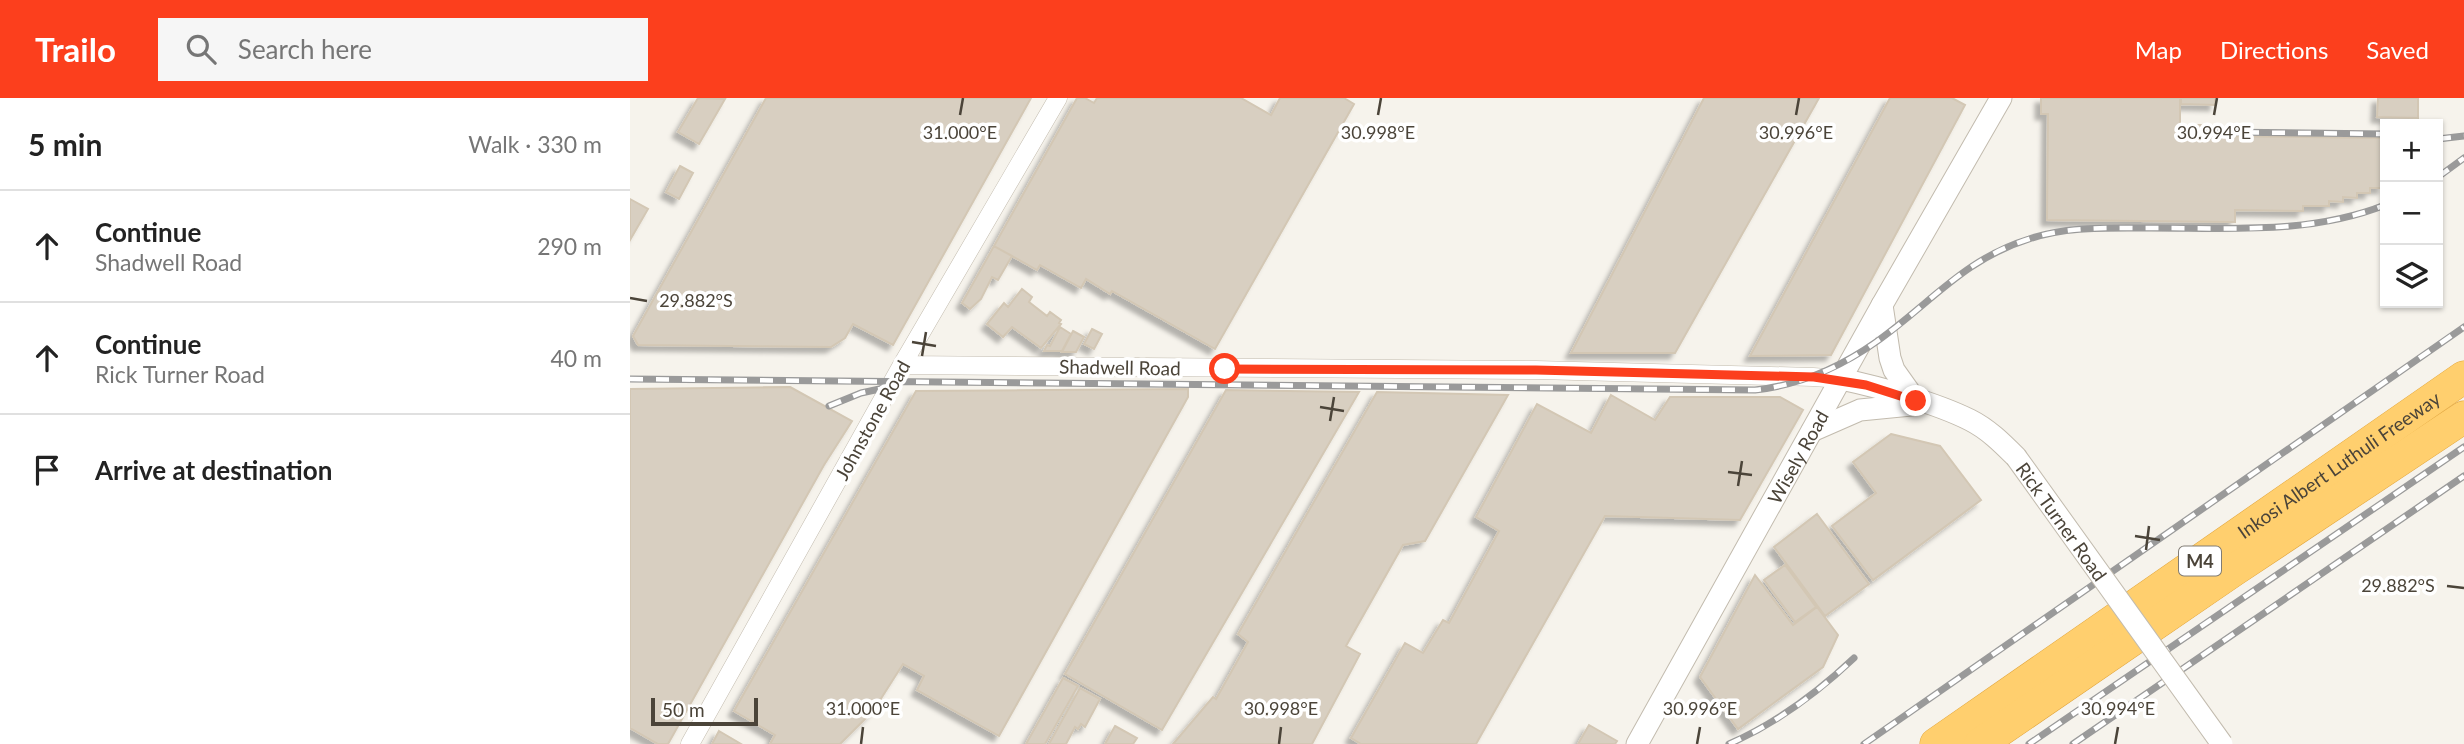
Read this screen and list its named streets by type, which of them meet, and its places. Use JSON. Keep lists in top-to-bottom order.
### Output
{
  "streets": {
    "highway": ["Inkosi Albert Luthuli Freeway", "M4"],
    "street": [
      "Shadwell Road",
      "Johnstone Road",
      "Wisely Road",
      "Rick Turner Road"
    ]
  },
  "crossings": [
    ["Shadwell Road", "Johnstone Road"],
    ["Shadwell Road", "Wisely Road"],
    ["Shadwell Road", "Rick Turner Road"],
    ["Wisely Road", "Rick Turner Road"]
  ],
  "scale_bar": "50 m",
  "page": {
    "header": "Trailo",
    "search": "Search here",
    "nav": ["Map", "Directions", "Saved"],
    "heading": ["5 min", "Walk · 330 m"],
    "map_buttons": ["+", "−"],
    "list": [
      ["Continue", "Shadwell Road", "290 m"],
      ["Continue", "Rick Turner Road", "40 m"],
      "Arrive at destination"
    ],
    "scale": "50 m"
  },
  "coordinates": [
    "31.000°E",
    "30.998°E",
    "30.996°E",
    "30.994°E",
    "29.882°S"
  ]
}
